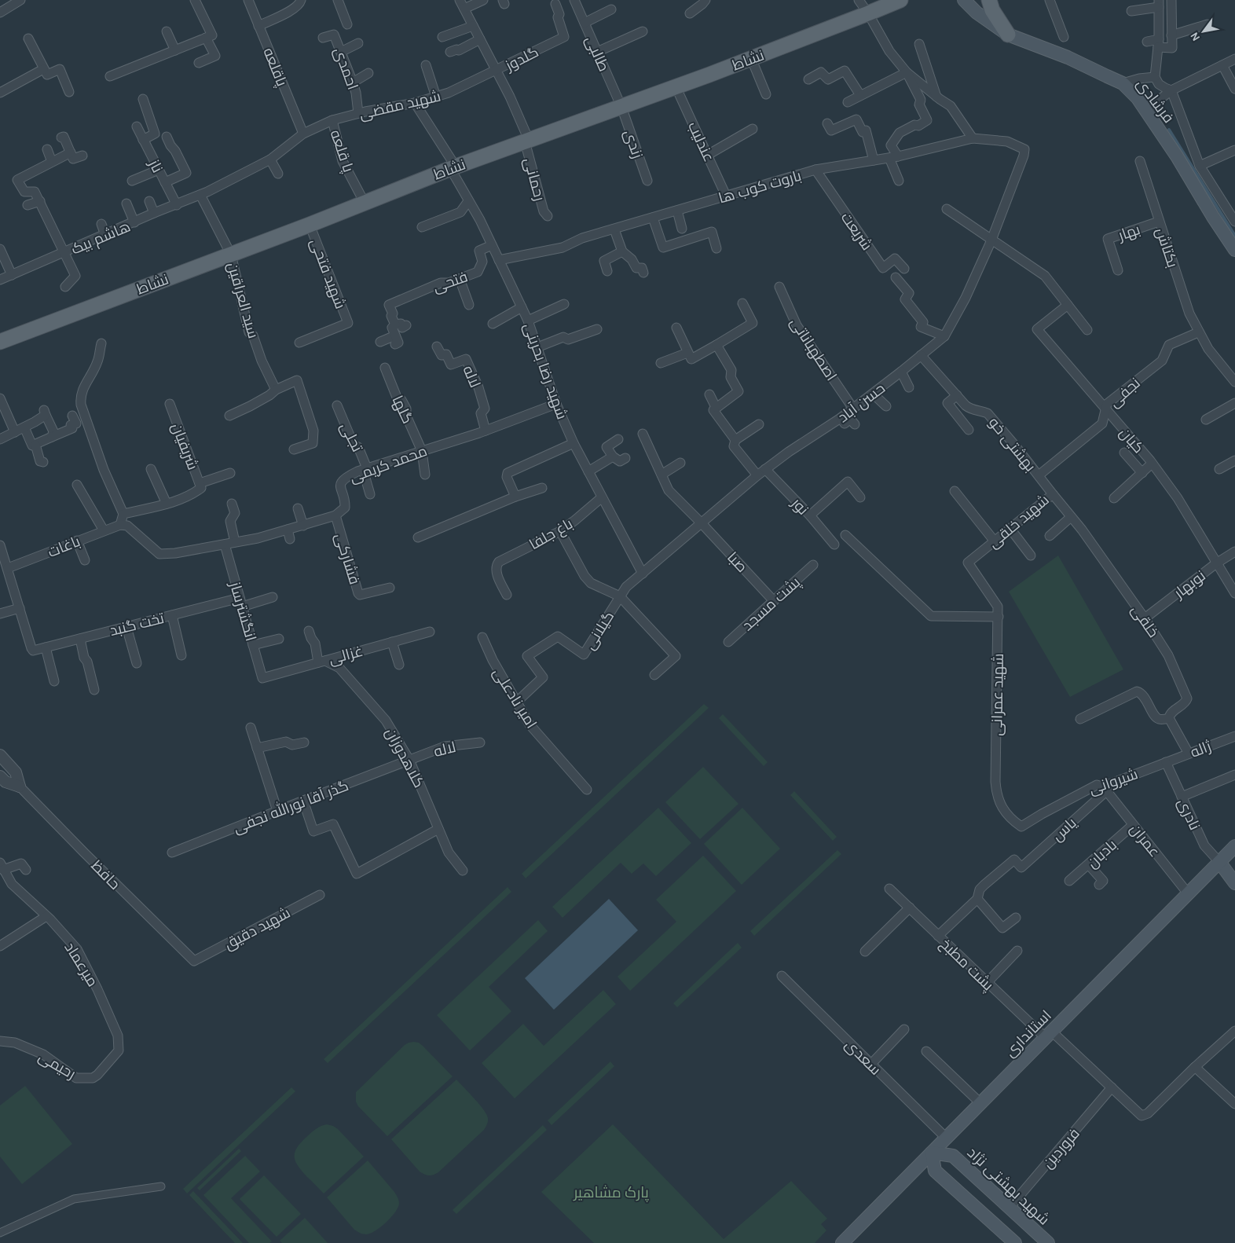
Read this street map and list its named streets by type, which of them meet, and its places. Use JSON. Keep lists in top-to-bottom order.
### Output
{
  "streets": {
    "main road": [
      "نشاط",
      "فرشادی",
      "استانداری",
      "شهید بهشتی نژاد"
    ],
    "street": [
      "طالبی",
      "گلدوز",
      "پاقلعه",
      "احمدی",
      "شهید مقضی",
      "عندلیب",
      "زندی",
      "پا قلعه",
      "ناز",
      "رحمانی",
      "باروت کوب ها",
      "شریعت",
      "بهار",
      "هاشم بیک",
      "بکتاش",
      "شهید فتحی",
      "فتحی",
      "سید العراقین",
      "اصطهباناتی",
      "شهید رضا بحرینی",
      "لاله",
      "نجفی",
      "حسن آباد",
      "گلها",
      "تجلی",
      "کیان",
      "بهشتی خو",
      "شریفیان",
      "محمد کریمی",
      "نور",
      "شهید خلقی",
      "باغ جلفا",
      "باغات",
      "فشارکی",
      "صبا",
      "نوبهار",
      "پشت مسجد",
      "انگشترساز",
      "خلقی",
      "تخت گنبد",
      "گیلانی",
      "غزالی",
      "شهید عمرانی",
      "امیر نادعلی",
      "ژاله",
      "کلاهدوزان",
      "شیروانی",
      "گذر آقا نورالله نجفی",
      "نادری",
      "یاس",
      "عمران",
      "بادبان",
      "حافظ",
      "شهید دقیق",
      "میرعماد",
      "پشت مطبخ",
      "سعدی",
      "رحیمی",
      "فروردین"
    ]
  },
  "crossings": [
    ["طالبی", "نشاط"],
    ["طالبی", "زندی"],
    ["گلدوز", "نشاط"],
    ["گلدوز", "شهید مقضی"],
    ["گلدوز", "رحمانی"],
    ["نشاط", "عندلیب"],
    ["نشاط", "زندی"],
    ["نشاط", "پا قلعه"],
    ["نشاط", "رحمانی"],
    ["نشاط", "شهید فتحی"],
    ["نشاط", "سید العراقین"],
    ["نشاط", "شهید رضا بحرینی"],
    ["پاقلعه", "شهید مقضی"],
    ["پاقلعه", "هاشم بیک"],
    ["احمدی", "شهید مقضی"],
    ["شهید مقضی", "پا قلعه"],
    ["شهید مقضی", "هاشم بیک"],
    ["شهید مقضی", "شهید رضا بحرینی"],
    ["عندلیب", "باروت کوب ها"],
    ["ناز", "هاشم بیک"],
    ["باروت کوب ها", "شریعت"],
    ["باروت کوب ها", "شهید رضا بحرینی"],
    ["باروت کوب ها", "حسن آباد"],
    ["بهار", "بکتاش"],
    ["بکتاش", "نجفی"],
    ["فتحی", "شهید رضا بحرینی"],
    ["اصطهباناتی", "حسن آباد"],
    ["شهید رضا بحرینی", "حسن آباد"],
    ["شهید رضا بحرینی", "محمد کریمی"],
    ["شهید رضا بحرینی", "باغ جلفا"],
    ["لاله", "محمد کریمی"],
    ["لاله", "کلاهدوزان"],
    ["لاله", "گذر آقا نورالله نجفی"],
    ["نجفی", "کیان"],
    ["نجفی", "بهشتی خو"],
    ["نجفی", "شهید خلقی"],
    ["حسن آباد", "نور"],
    ["حسن آباد", "صبا"],
    ["حسن آباد", "گیلانی"],
    ["گلها", "محمد کریمی"],
    ["تجلی", "محمد کریمی"],
    ["کیان", "نوبهار"],
    ["بهشتی خو", "شهید خلقی"],
    ["محمد کریمی", "فشارکی"],
    ["شهید خلقی", "خلقی"],
    ["شهید خلقی", "شهید عمرانی"],
    ["صبا", "پشت مسجد"],
    ["نوبهار", "خلقی"],
    ["انگشترساز", "تخت گنبد"],
    ["انگشترساز", "غزالی"],
    ["گیلانی", "امیر نادعلی"],
    ["غزالی", "کلاهدوزان"],
    ["شهید عمرانی", "شیروانی"],
    ["ژاله", "شیروانی"],
    ["ژاله", "نادری"],
    ["کلاهدوزان", "گذر آقا نورالله نجفی"],
    ["شیروانی", "نادری"],
    ["شیروانی", "یاس"],
    ["شیروانی", "عمران"],
    ["نادری", "استانداری"],
    ["یاس", "عمران"],
    ["عمران", "بادبان"],
    ["عمران", "استانداری"],
    ["حافظ", "شهید دقیق"],
    ["میرعماد", "رحیمی"],
    ["پشت مطبخ", "استانداری"],
    ["پشت مطبخ", "فروردین"],
    ["استانداری", "سعدی"],
    ["استانداری", "شهید بهشتی نژاد"],
    ["فروردین", "شهید بهشتی نژاد"]
  ],
  "parks": ["پارک مشاهیر"],
  "north": "bottom left"
}
